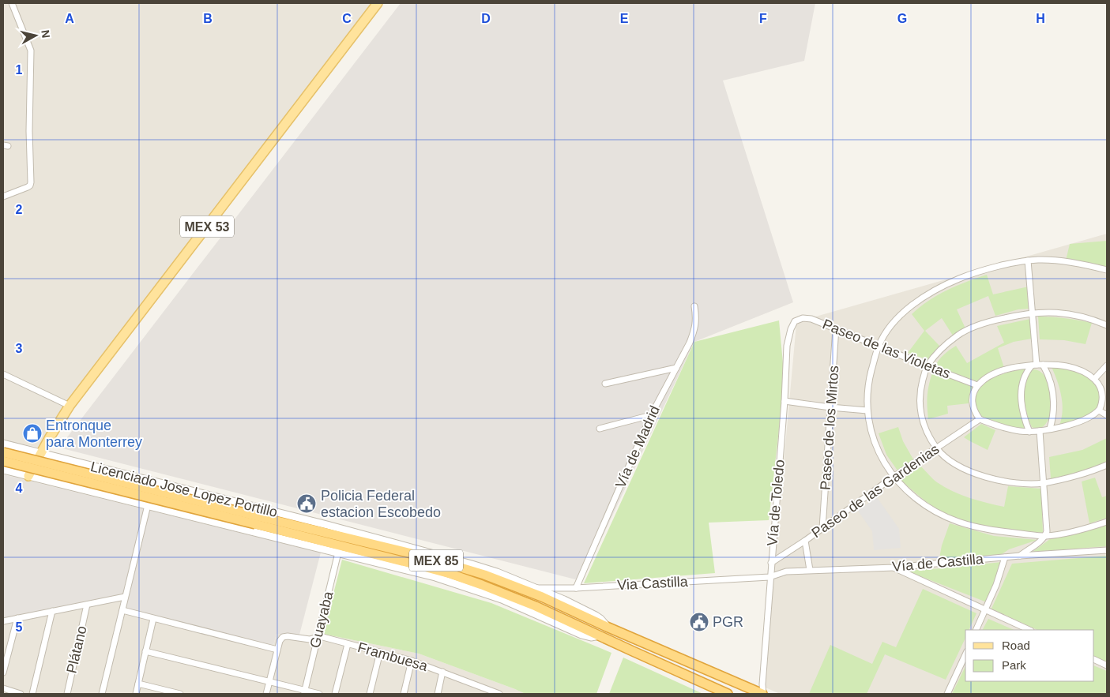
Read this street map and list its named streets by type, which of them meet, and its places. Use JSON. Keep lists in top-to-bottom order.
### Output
{
  "streets": {
    "highway": ["Licenciado Jose Lopez Portillo", "MEX 85"],
    "main road": ["MEX 53"],
    "street": [
      "Paseo de las Violetas",
      "Paseo de los Mirtos",
      "Vía de Madrid",
      "Paseo de las Gardenias",
      "Vía de Toledo",
      "Vía de Castilla",
      "Via Castilla",
      "Guayaba",
      "Plátano",
      "Frambuesa"
    ]
  },
  "crossings": [
    ["MEX 53", "Licenciado Jose Lopez Portillo"],
    ["Paseo de las Violetas", "Paseo de los Mirtos"],
    ["Paseo de las Violetas", "Vía de Toledo"],
    ["Paseo de los Mirtos", "Paseo de las Gardenias"],
    ["Vía de Madrid", "Via Castilla"],
    ["Licenciado Jose Lopez Portillo", "Vía de Toledo"],
    ["Licenciado Jose Lopez Portillo", "Via Castilla"],
    ["Licenciado Jose Lopez Portillo", "Guayaba"],
    ["Paseo de las Gardenias", "Vía de Toledo"],
    ["Vía de Toledo", "Vía de Castilla"],
    ["Vía de Toledo", "Via Castilla"],
    ["Vía de Castilla", "Via Castilla"],
    ["Guayaba", "Frambuesa"]
  ],
  "places": {
    "shop": ["Entronque para Monterrey"],
    "public building": ["Policia Federal estacion Escobedo", "PGR"]
  },
  "legend": ["Road", "Park"],
  "north": "right",
  "grid": {
    "columns": [
      "A",
      "B",
      "C",
      "D",
      "E",
      "F",
      "G",
      "H"
    ],
    "rows": [
      "1",
      "2",
      "3",
      "4",
      "5"
    ]
  }
}
